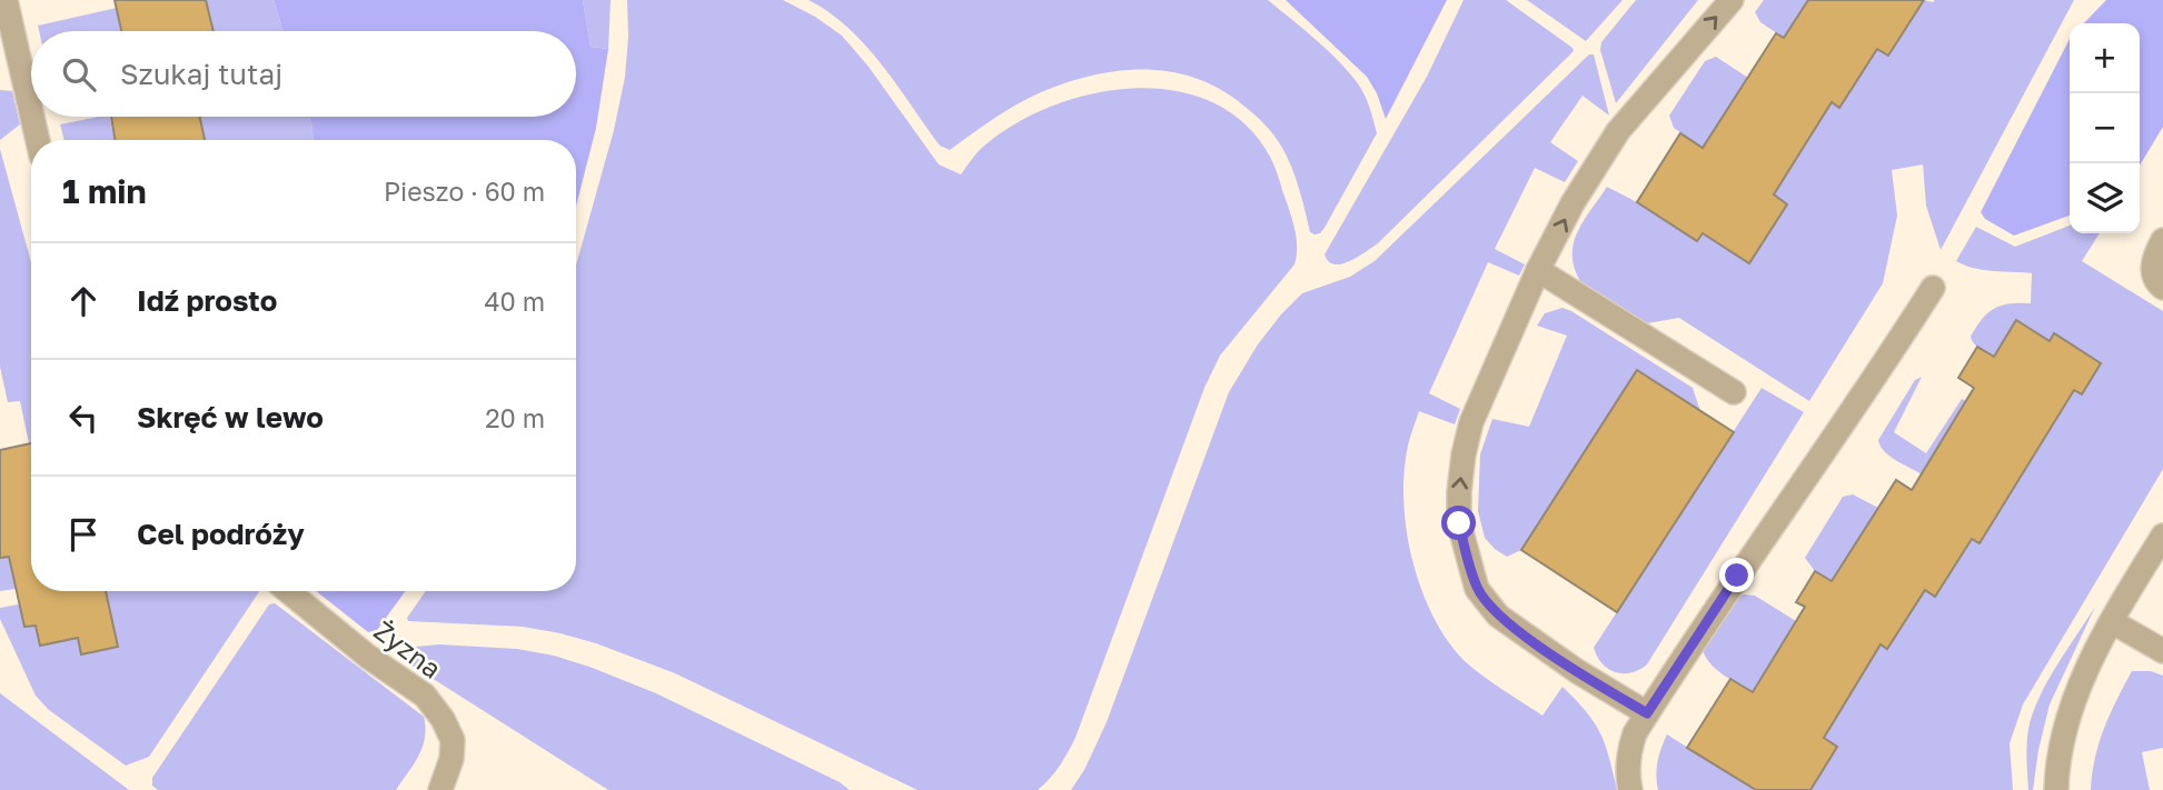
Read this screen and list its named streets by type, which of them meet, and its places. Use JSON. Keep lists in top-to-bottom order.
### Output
{
  "streets": {
    "street": ["Żyzna"]
  },
  "page": {
    "map_buttons": ["+", "−"],
    "search": "Szukaj tutaj",
    "heading": ["1 min", "Pieszo · 60 m"],
    "list": [
      ["Idź prosto", "40 m"],
      ["Skręć w lewo", "20 m"],
      "Cel podróży"
    ]
  }
}
